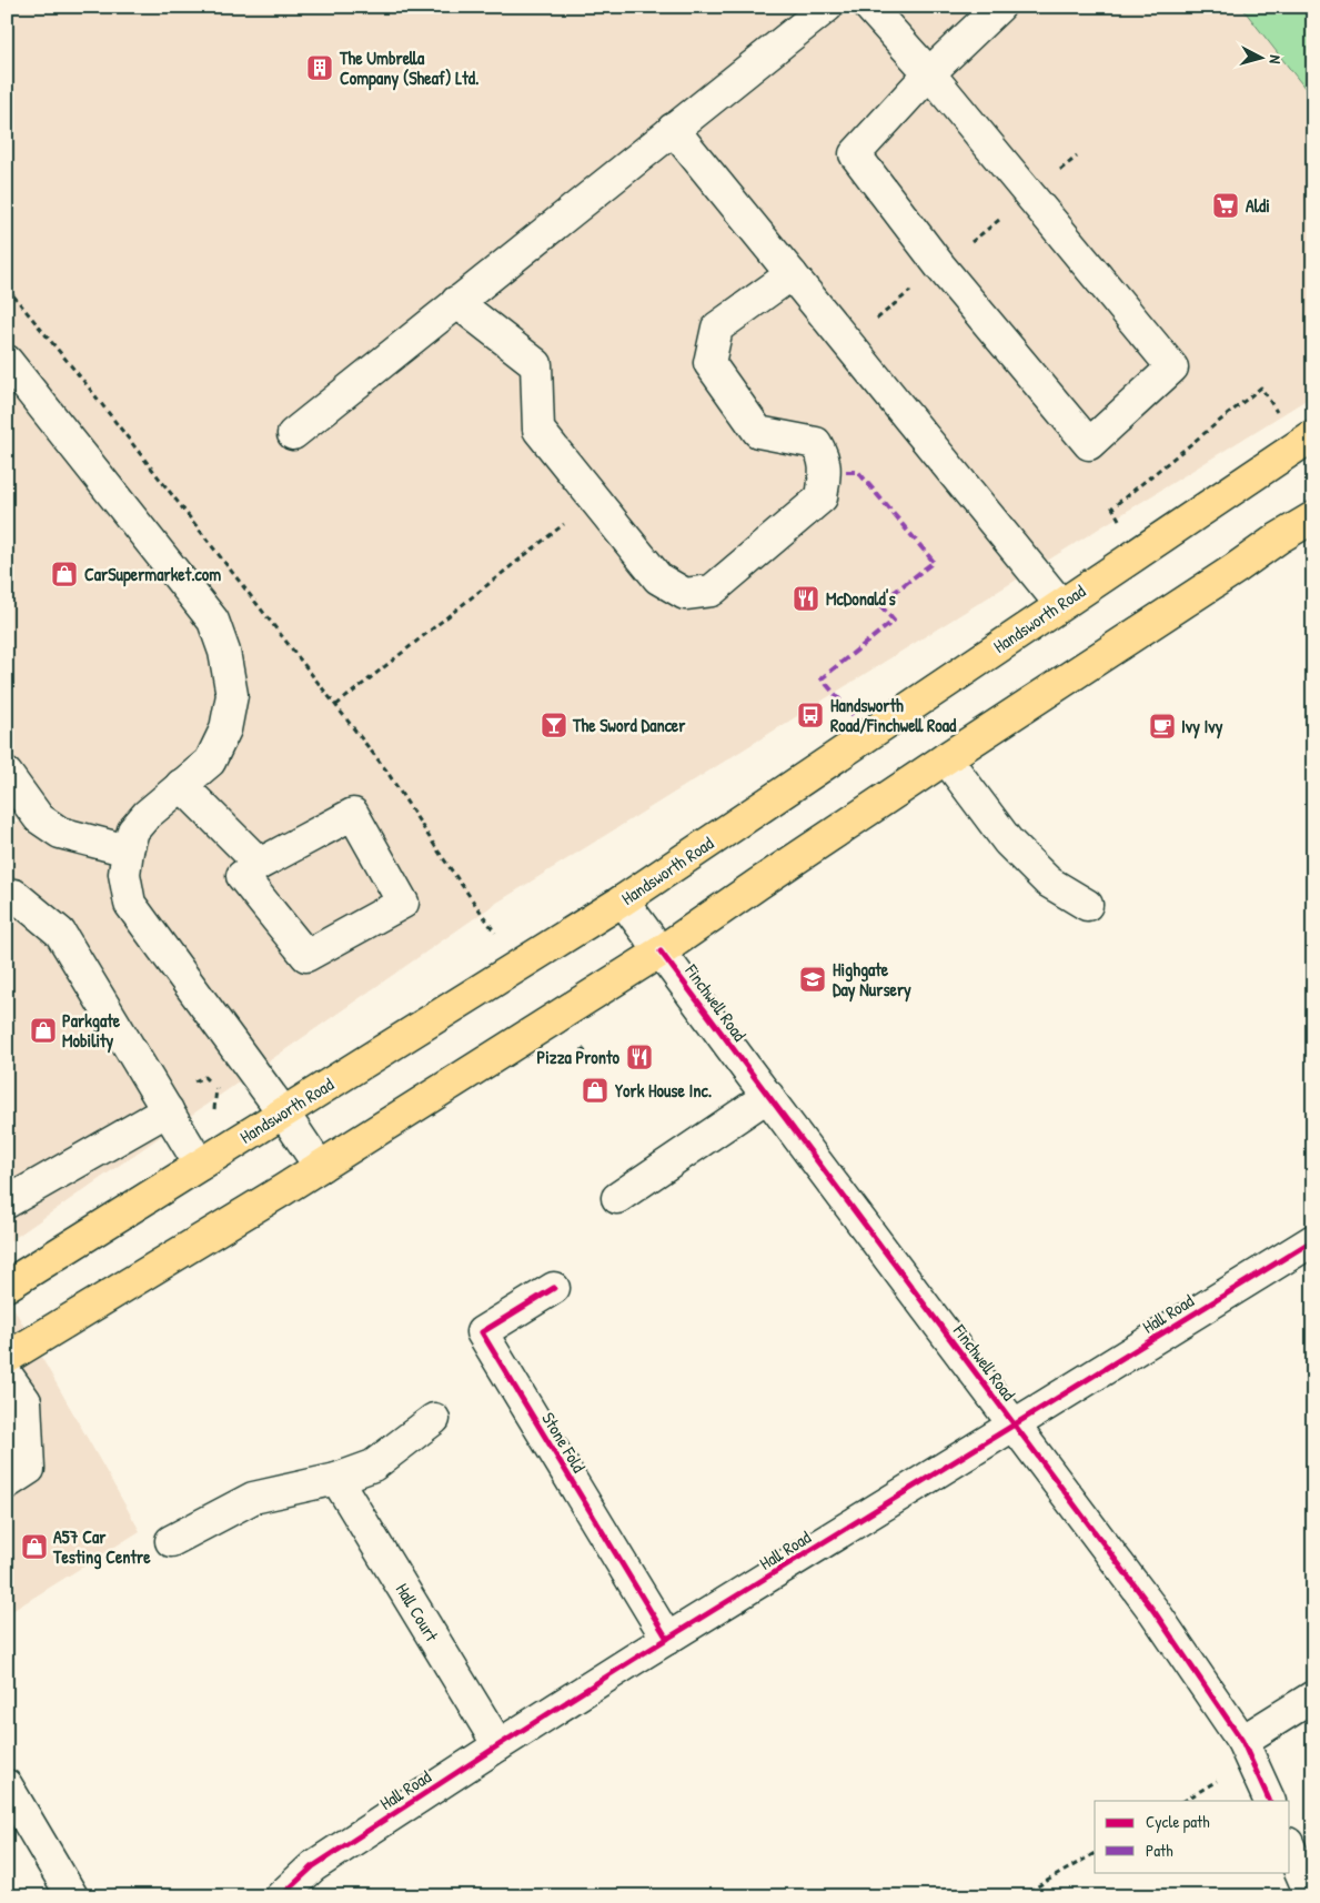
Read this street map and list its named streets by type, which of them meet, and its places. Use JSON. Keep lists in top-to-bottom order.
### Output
{
  "streets": {
    "main road": ["Handsworth Road"],
    "street": [
      "Finchwell Road",
      "Hall Road",
      "Stone Fold",
      "Hall Court"
    ]
  },
  "crossings": [
    ["Handsworth Road", "Finchwell Road"],
    ["Finchwell Road", "Hall Road"],
    ["Hall Road", "Stone Fold"],
    ["Hall Road", "Hall Court"]
  ],
  "places": {
    "building": ["The Umbrella Company (Sheaf) Ltd."],
    "supermarket": ["Aldi"],
    "shop": [
      "CarSupermarket.com",
      "Parkgate Mobility",
      "York House Inc.",
      "A57 Car Testing Centre"
    ],
    "restaurant": ["McDonald's", "Pizza Pronto"],
    "bus stop": ["Handsworth Road/Finchwell Road"],
    "bar": ["The Sword Dancer"],
    "cafe": ["Ivy Ivy"],
    "school or university": ["Highgate Day Nursery"]
  },
  "legend": ["Cycle path", "Path"],
  "north": "right"
}
